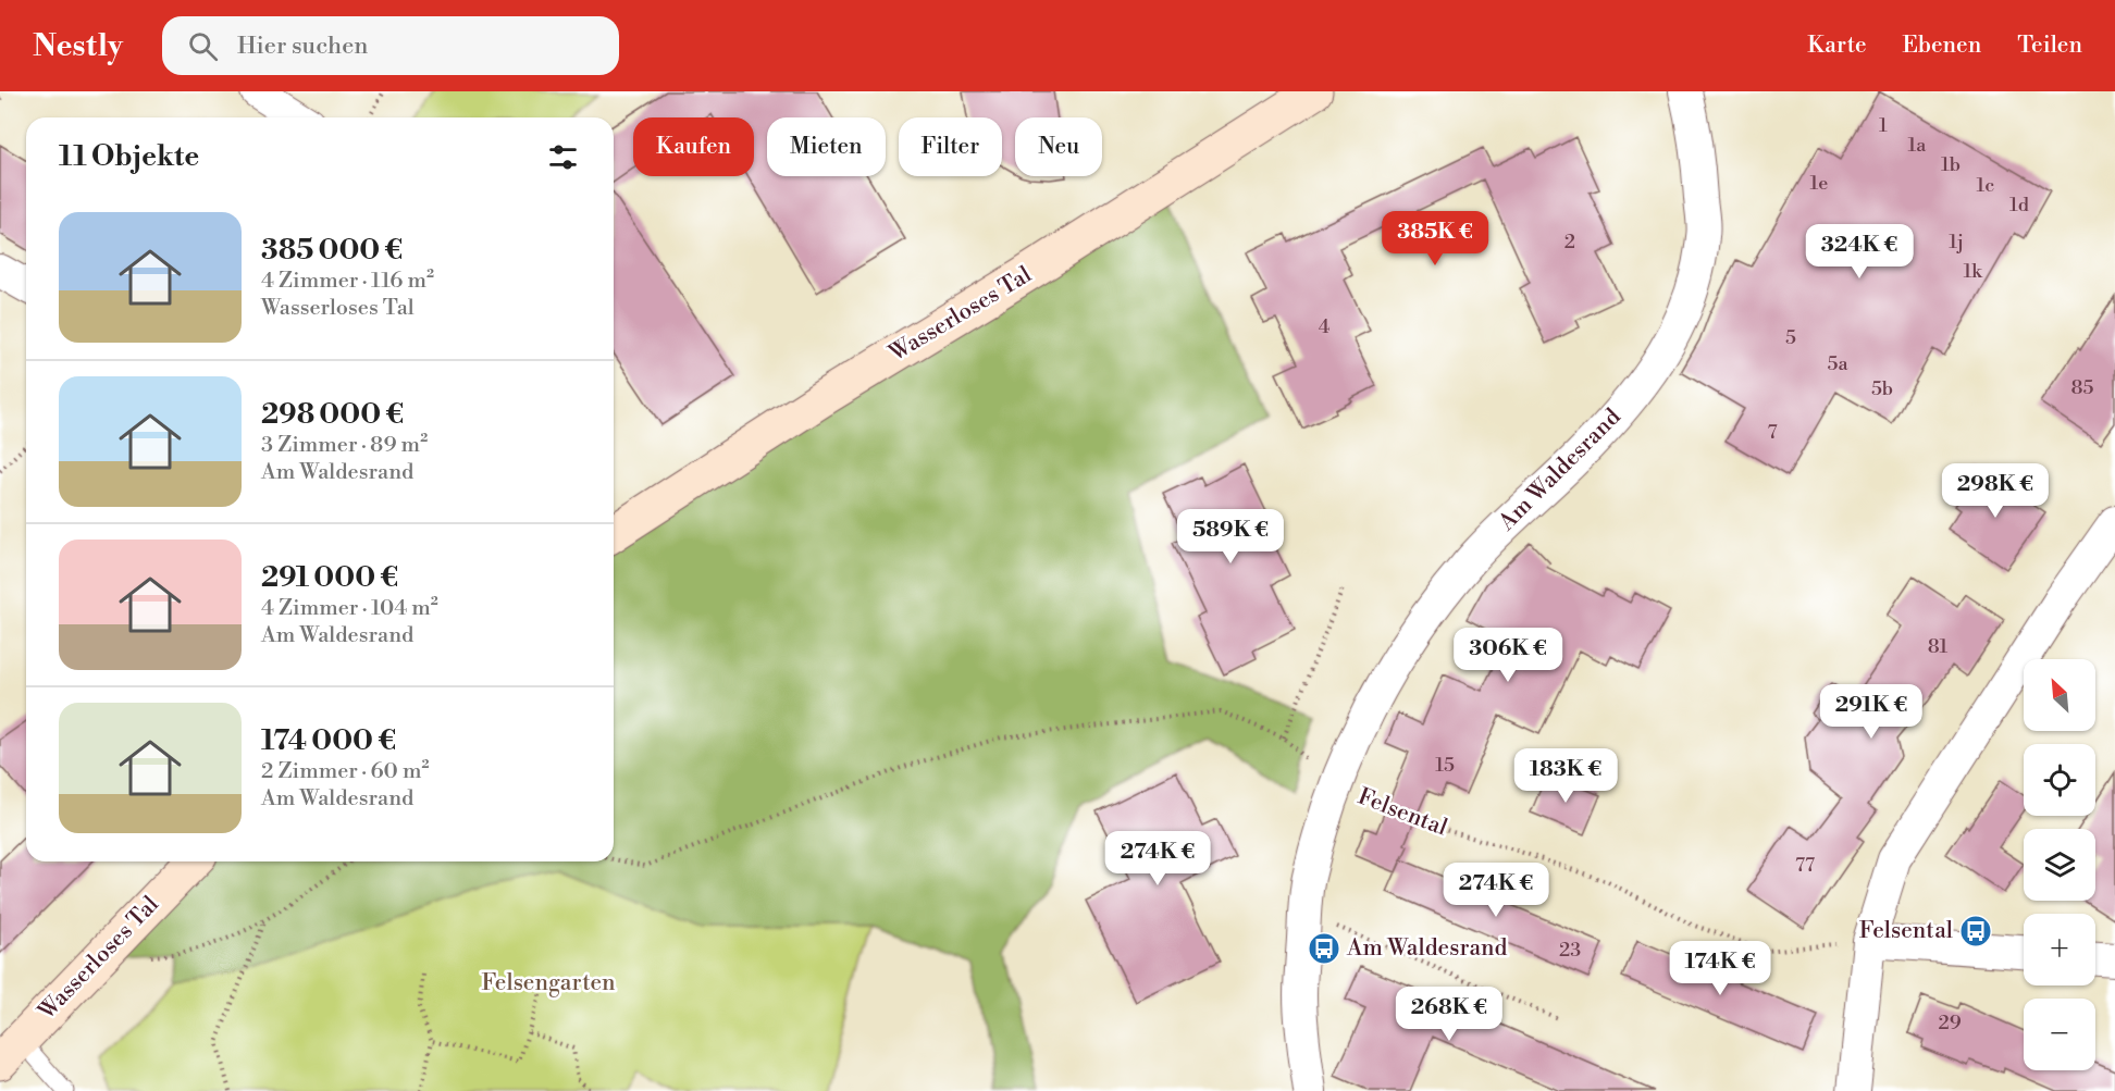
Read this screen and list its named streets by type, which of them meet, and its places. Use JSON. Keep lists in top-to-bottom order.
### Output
{
  "streets": {
    "main road": ["Wasserloses Tal"],
    "street": ["Am Waldesrand"],
    "path": ["Felsental"]
  },
  "crossings": [
    ["Am Waldesrand", "Felsental"]
  ],
  "parks": ["Felsengarten"],
  "places": {
    "bus stop": ["Felsental", "Am Waldesrand"]
  },
  "house_numbers": [
    "1",
    "1a",
    "1b",
    "1e",
    "1c",
    "1d",
    "2",
    "1j",
    "1k",
    "4",
    "5",
    "5a",
    "85",
    "5b",
    "7",
    "81",
    "15",
    "77",
    "23",
    "29"
  ],
  "north": "top left",
  "page": {
    "header": "Nestly",
    "search": "Hier suchen",
    "nav": ["Karte", "Ebenen", "Teilen"],
    "chip": [
      "Kaufen",
      "Mieten",
      "Filter",
      "Neu"
    ],
    "heading": "11 Objekte",
    "list": [
      {
        "name": "385 000 €",
        "note": "4 Zimmer · 116 m² · Wasserloses Tal"
      },
      {
        "name": "298 000 €",
        "note": "3 Zimmer · 89 m² · Am Waldesrand"
      },
      {
        "name": "291 000 €",
        "note": "4 Zimmer · 104 m² · Am Waldesrand"
      },
      {
        "name": "174 000 €",
        "note": "2 Zimmer · 60 m² · Am Waldesrand"
      }
    ],
    "price": [
      "385K €",
      "324K €",
      "298K €",
      "589K €",
      "306K €",
      "291K €",
      "183K €",
      "274K €",
      "274K €",
      "174K €",
      "268K €"
    ],
    "map_buttons": ["+", "−"]
  }
}
